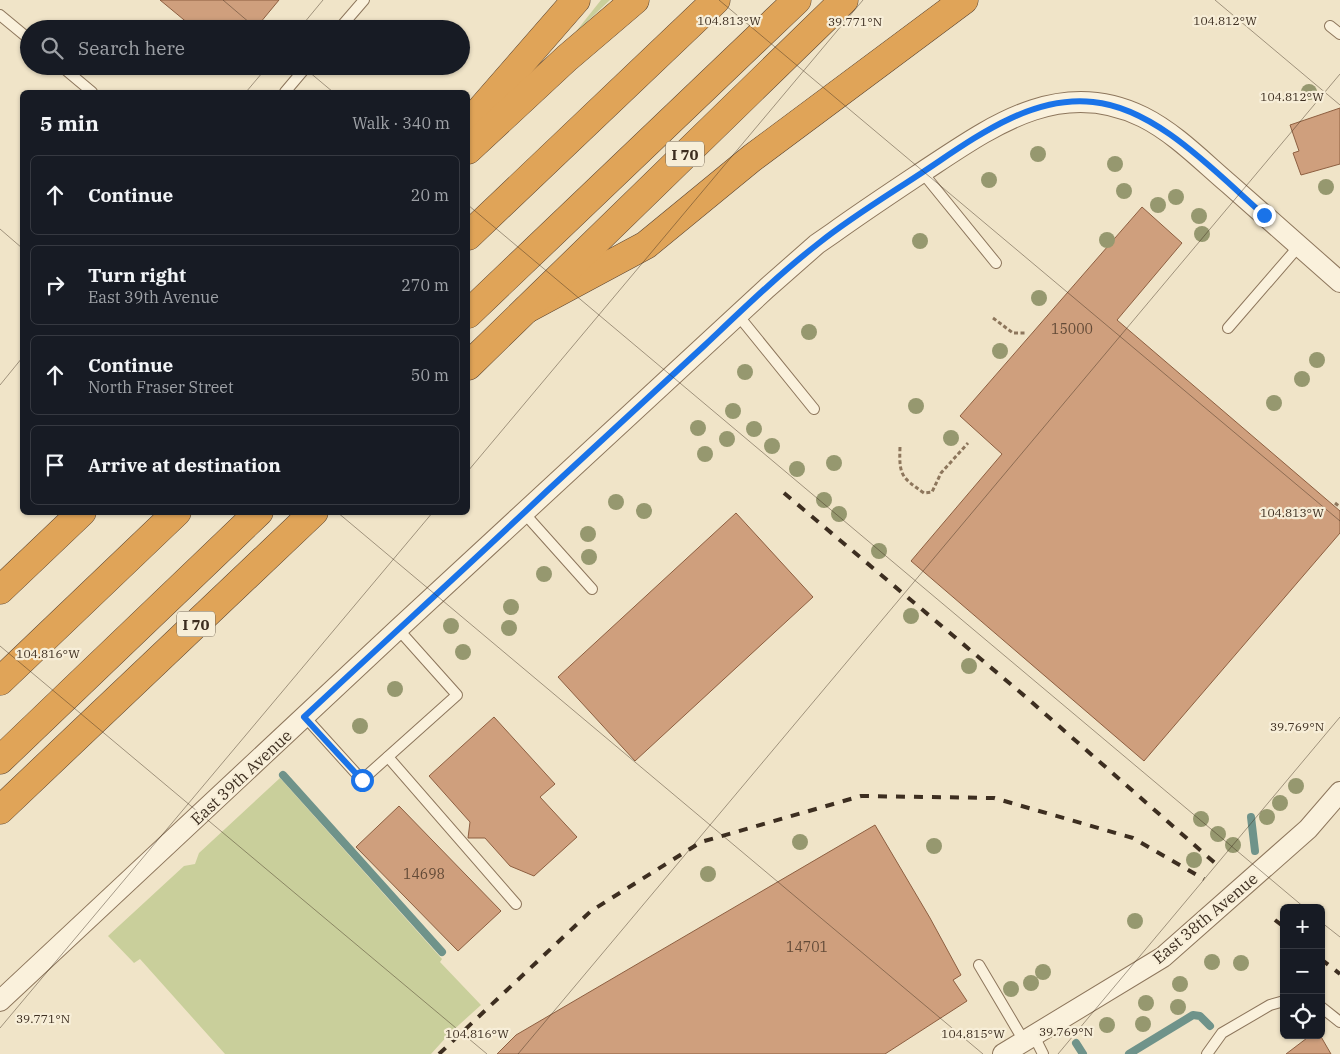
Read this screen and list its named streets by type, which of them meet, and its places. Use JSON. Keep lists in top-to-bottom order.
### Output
{
  "streets": {
    "highway": ["I 70"],
    "street": ["East 39th Avenue", "East 38th Avenue"]
  },
  "house_numbers": ["15000", "14698", "14701"],
  "page": {
    "search": "Search here",
    "heading": ["5 min", "Walk · 340 m"],
    "list": [
      ["Continue", "20 m"],
      ["Turn right", "East 39th Avenue", "270 m"],
      ["Continue", "North Fraser Street", "50 m"],
      "Arrive at destination"
    ],
    "map_buttons": ["+", "−"]
  },
  "coordinates": [
    "104.813°W",
    "104.812°W",
    "39.771°N",
    "104.816°W",
    "39.769°N",
    "104.815°W"
  ]
}
